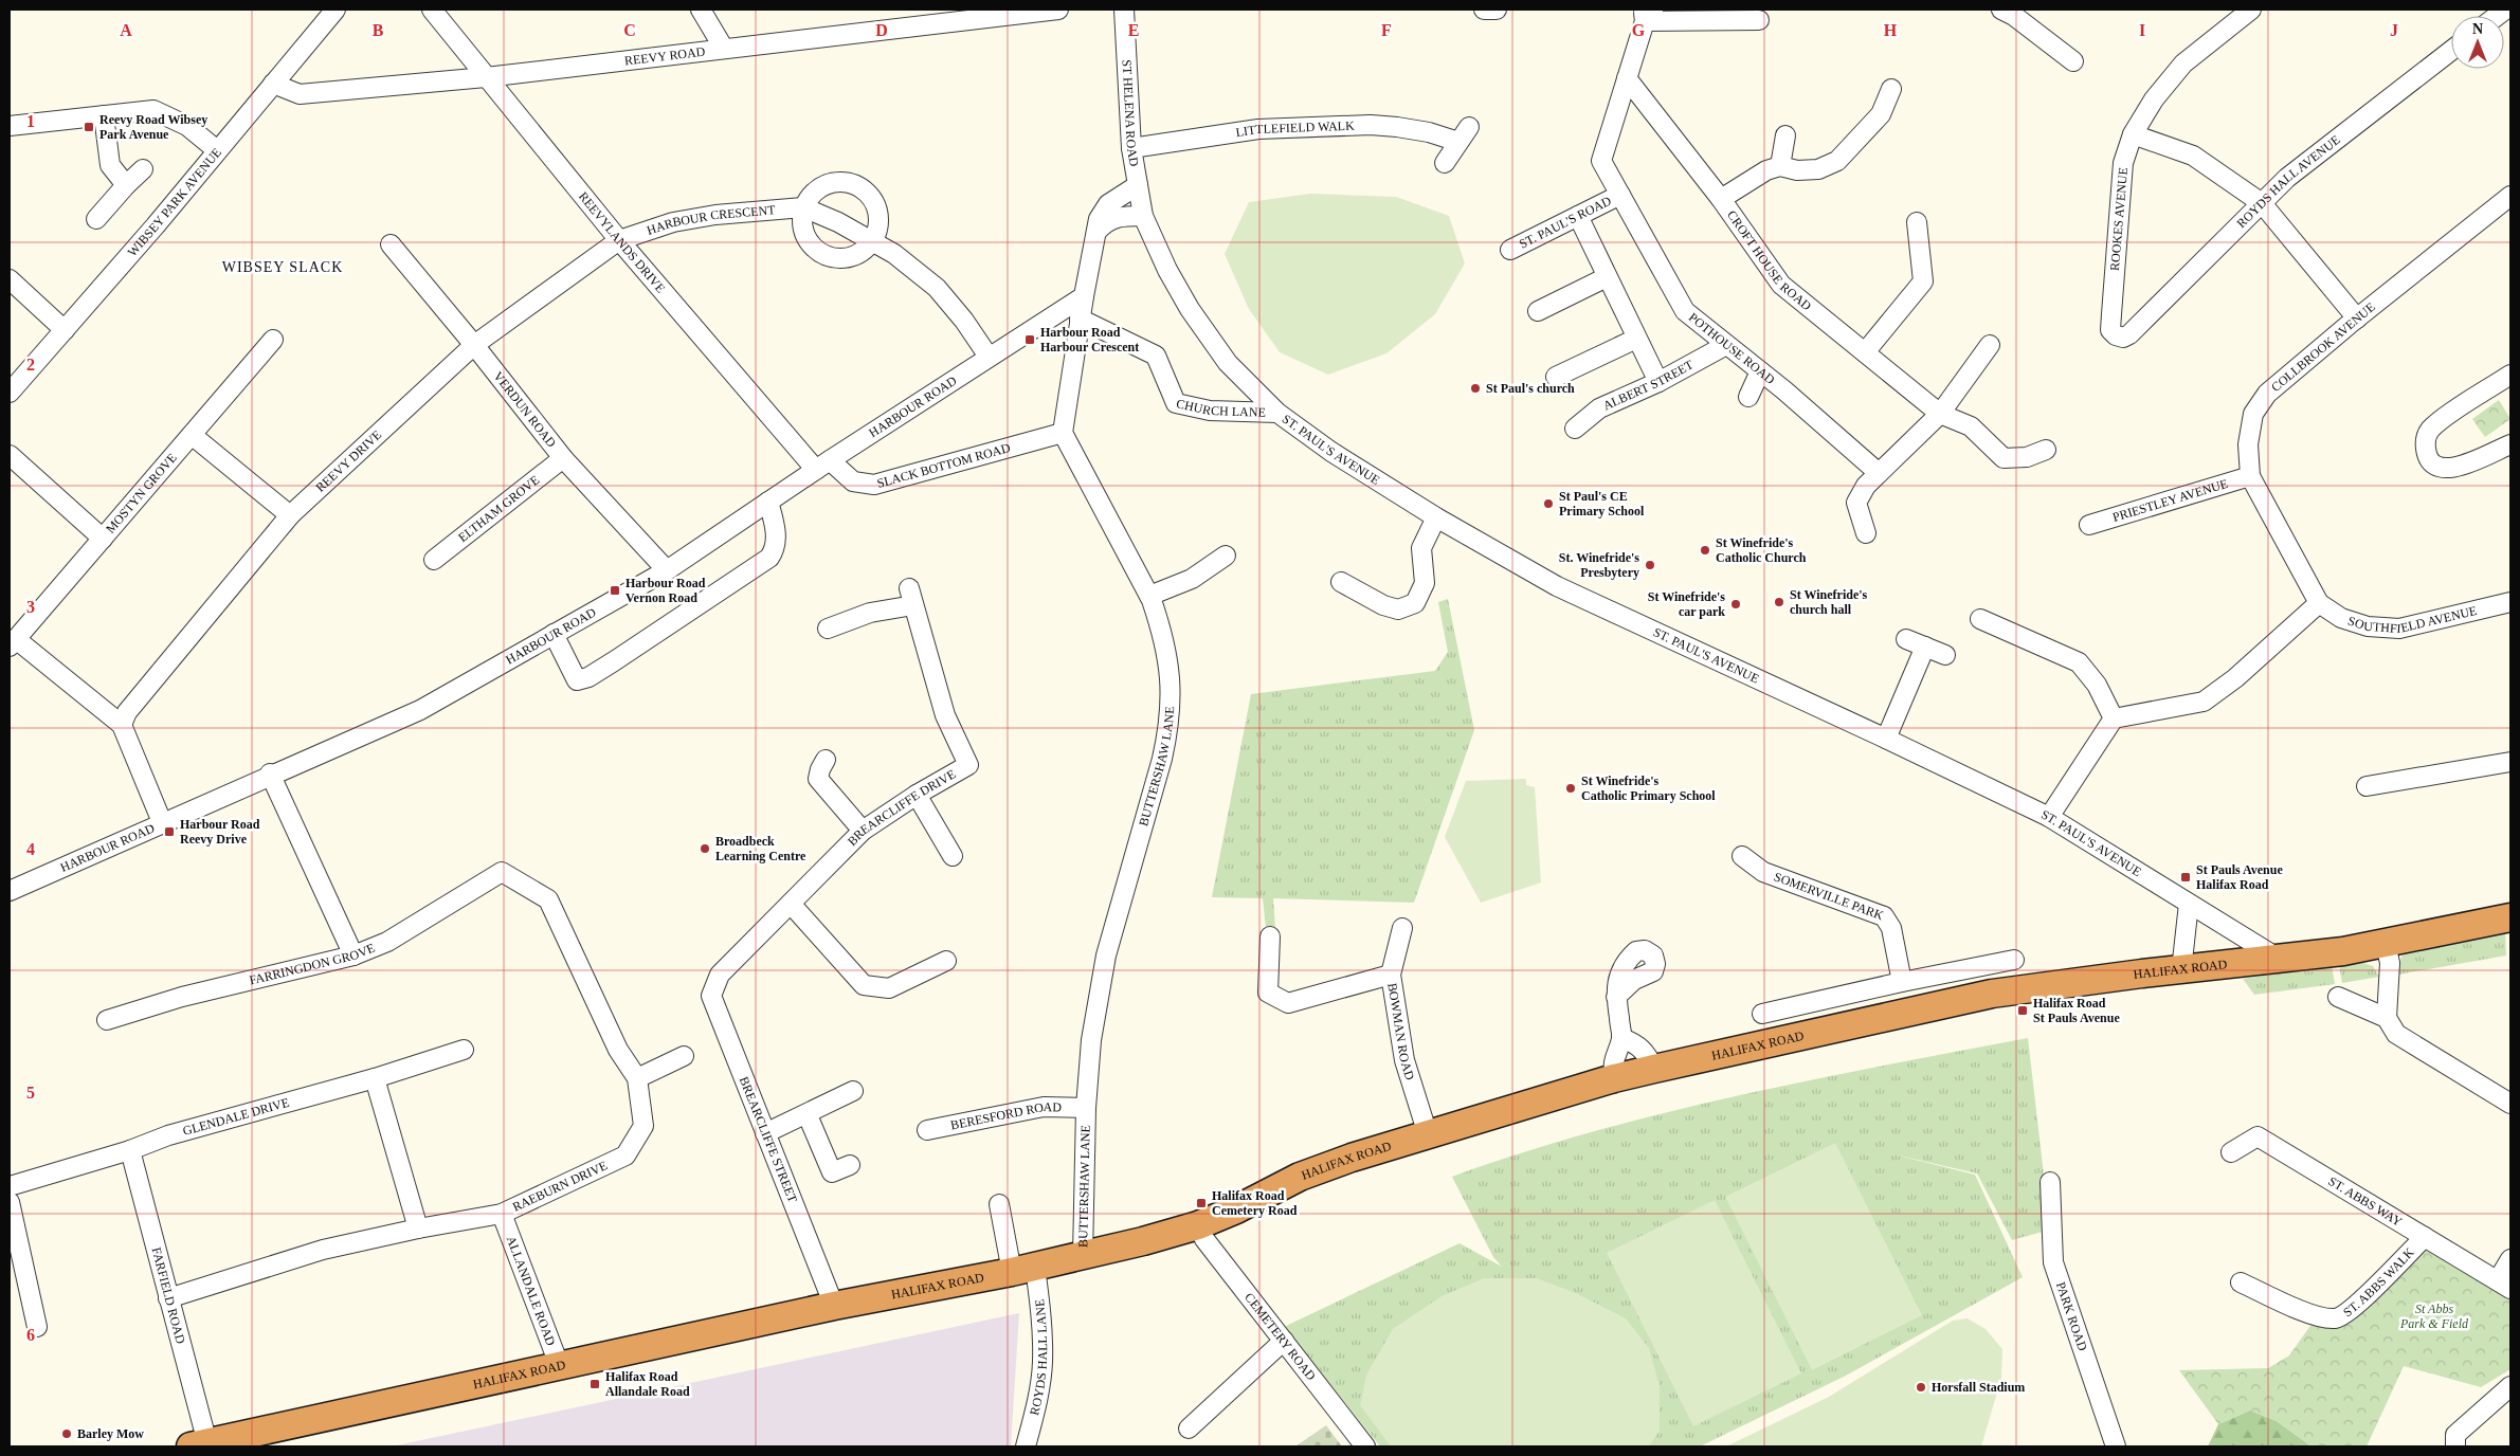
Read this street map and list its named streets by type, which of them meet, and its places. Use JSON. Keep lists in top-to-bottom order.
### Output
{
  "streets": {
    "highway": ["HALIFAX ROAD"],
    "street": [
      "REEVY ROAD",
      "ST HELENA ROAD",
      "LITTLEFIELD WALK",
      "ROYDS HALL AVENUE",
      "WIBSEY PARK AVENUE",
      "ROOKES AVENUE",
      "HARBOUR CRESCENT",
      "ST. PAUL'S ROAD",
      "REEVYLANDS DRIVE",
      "CROFT HOUSE ROAD",
      "COLLBROOK AVENUE",
      "POTHOUSE ROAD",
      "ALBERT STREET",
      "CHURCH LANE",
      "HARBOUR ROAD",
      "VERDUN ROAD",
      "ST. PAUL'S AVENUE",
      "REEVY DRIVE",
      "SLACK BOTTOM ROAD",
      "MOSTYN GROVE",
      "PRIESTLEY AVENUE",
      "ELTHAM GROVE",
      "SOUTHFIELD AVENUE",
      "BUTTERSHAW LANE",
      "BREARCLIFFE DRIVE",
      "SOMERVILLE PARK",
      "FARRINGDON GROVE",
      "BOWMAN ROAD",
      "GLENDALE DRIVE",
      "BERESFORD ROAD",
      "BREARCLIFFE STREET",
      "RAEBURN DRIVE",
      "ST. ABBS WAY",
      "ST. ABBS WALK",
      "ALLANDALE ROAD",
      "FARFIELD ROAD",
      "PARK ROAD",
      "CEMETERY ROAD",
      "ROYDS HALL LANE"
    ]
  },
  "crossings": [
    ["REEVY ROAD", "WIBSEY PARK AVENUE"],
    ["REEVY ROAD", "REEVYLANDS DRIVE"],
    ["ST HELENA ROAD", "LITTLEFIELD WALK"],
    ["ST HELENA ROAD", "ST. PAUL'S AVENUE"],
    ["ROYDS HALL AVENUE", "ROOKES AVENUE"],
    ["HARBOUR CRESCENT", "REEVYLANDS DRIVE"],
    ["HARBOUR CRESCENT", "HARBOUR ROAD"],
    ["HARBOUR CRESCENT", "REEVY DRIVE"],
    ["ST. PAUL'S ROAD", "POTHOUSE ROAD"],
    ["REEVYLANDS DRIVE", "HARBOUR ROAD"],
    ["REEVYLANDS DRIVE", "REEVY DRIVE"],
    ["REEVYLANDS DRIVE", "SLACK BOTTOM ROAD"],
    ["CROFT HOUSE ROAD", "POTHOUSE ROAD"],
    ["COLLBROOK AVENUE", "PRIESTLEY AVENUE"],
    ["COLLBROOK AVENUE", "SOUTHFIELD AVENUE"],
    ["POTHOUSE ROAD", "ALBERT STREET"],
    ["CHURCH LANE", "ST. PAUL'S AVENUE"],
    ["HARBOUR ROAD", "VERDUN ROAD"],
    ["HARBOUR ROAD", "SLACK BOTTOM ROAD"],
    ["VERDUN ROAD", "REEVY DRIVE"],
    ["VERDUN ROAD", "ELTHAM GROVE"],
    ["ST. PAUL'S AVENUE", "HALIFAX ROAD"],
    ["SLACK BOTTOM ROAD", "BUTTERSHAW LANE"],
    ["BUTTERSHAW LANE", "HALIFAX ROAD"],
    ["BUTTERSHAW LANE", "BERESFORD ROAD"],
    ["BREARCLIFFE DRIVE", "BREARCLIFFE STREET"],
    ["FARRINGDON GROVE", "RAEBURN DRIVE"],
    ["HALIFAX ROAD", "BOWMAN ROAD"],
    ["HALIFAX ROAD", "BREARCLIFFE STREET"],
    ["HALIFAX ROAD", "ALLANDALE ROAD"],
    ["HALIFAX ROAD", "FARFIELD ROAD"],
    ["HALIFAX ROAD", "CEMETERY ROAD"],
    ["HALIFAX ROAD", "ROYDS HALL LANE"],
    ["GLENDALE DRIVE", "FARFIELD ROAD"],
    ["RAEBURN DRIVE", "ALLANDALE ROAD"],
    ["RAEBURN DRIVE", "FARFIELD ROAD"],
    ["ST. ABBS WAY", "ST. ABBS WALK"]
  ],
  "districts": ["WIBSEY SLACK"],
  "parks": ["St Abbs Park & Field"],
  "places": {
    "transit": [
      "Reevy Road Wibsey Park Avenue",
      "Harbour Road Harbour Crescent",
      "Harbour Road Vernon Road",
      "Harbour Road Reevy Drive",
      "St Pauls Avenue Halifax Road",
      "Halifax Road St Pauls Avenue",
      "Halifax Road Cemetery Road",
      "Halifax Road Allandale Road"
    ],
    "other": [
      "St Paul's church",
      "St Paul's CE Primary School",
      "St Winefride's Catholic Church",
      "St. Winefride's Presbytery",
      "St Winefride's church hall",
      "St Winefride's car park",
      "St Winefride's Catholic Primary School",
      "Broadbeck Learning Centre",
      "Horsfall Stadium",
      "Barley Mow"
    ]
  },
  "north": "top",
  "grid": {
    "columns": [
      "A",
      "B",
      "C",
      "D",
      "E",
      "F",
      "G",
      "H",
      "I",
      "J"
    ],
    "rows": [
      "1",
      "2",
      "3",
      "4",
      "5",
      "6"
    ]
  }
}
